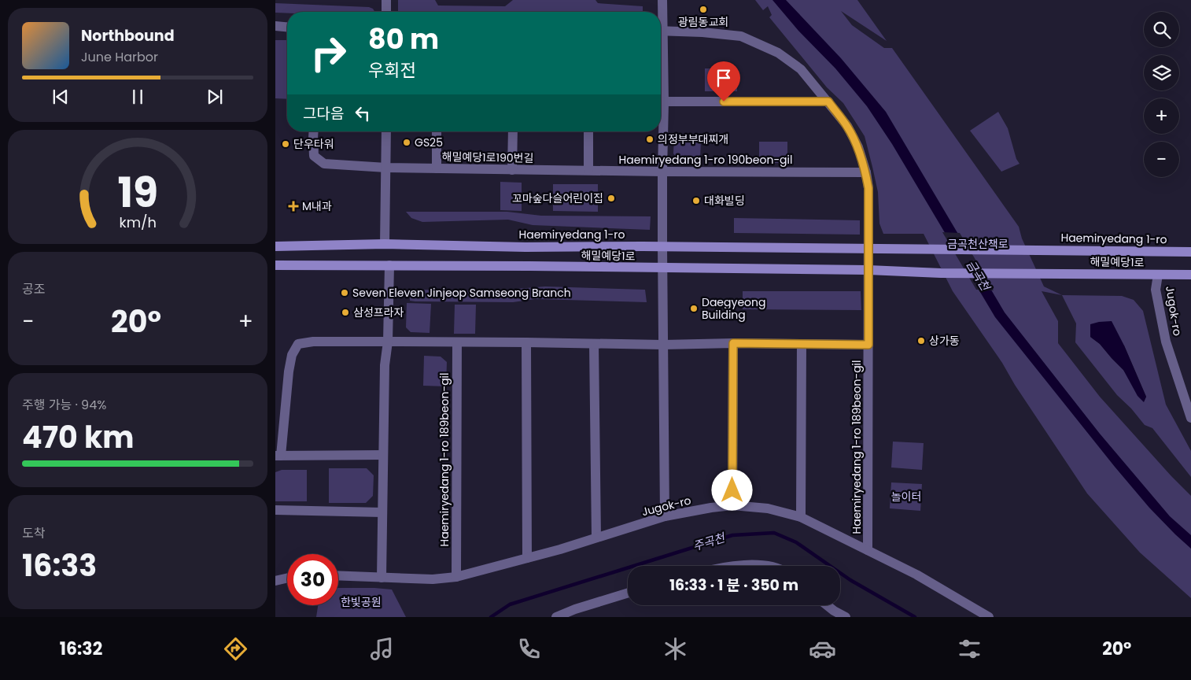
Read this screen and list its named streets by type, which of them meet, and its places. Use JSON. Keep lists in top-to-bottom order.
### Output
{
  "streets": {
    "street": [
      "해밀예당1로190번길",
      "Haemiryedang 1-ro 190beon-gil",
      "Haemiryedang 1-ro",
      "해밀예당1로",
      "Jugok-ro",
      "Haemiryedang 1-ro 189beon-gil"
    ]
  },
  "crossings": [
    ["해밀예당1로190번길", "Haemiryedang 1-ro 190beon-gil"],
    ["Haemiryedang 1-ro", "Haemiryedang 1-ro 189beon-gil"],
    ["해밀예당1로", "Jugok-ro"],
    ["해밀예당1로", "Haemiryedang 1-ro 189beon-gil"],
    ["Jugok-ro", "Haemiryedang 1-ro 189beon-gil"]
  ],
  "water": ["금곡천", "주곡천"],
  "parks": ["금곡천산책로", "놀이터", "한빛공원"],
  "places": {
    "other": [
      "광림동교회",
      "의정부부대찌개",
      "GS25",
      "단우타워",
      "꼬마숲다슬어린이집",
      "대화빌딩",
      "Seven Eleven Jinjeop Samseong Branch",
      "Daegyeong Building",
      "삼성프라자",
      "상가동"
    ],
    "health": ["M내과"]
  },
  "page": {
    "map_buttons": ["+", "−"],
    "turn": ["80 m", "우회전"],
    "song": ["Northbound", "June Harbor"],
    "then": "그다음",
    "tile": [
      "공조",
      ["주행 가능 · 94%", "470 km"],
      ["도착", "16:33"]
    ],
    "heat": ["−", "20°", "+"],
    "limit": "30",
    "trip": "16:33 · 1 분 · 350 m",
    "tabs": ["16:32", "20°"],
    "gauge": ["19", "km/h"]
  }
}
